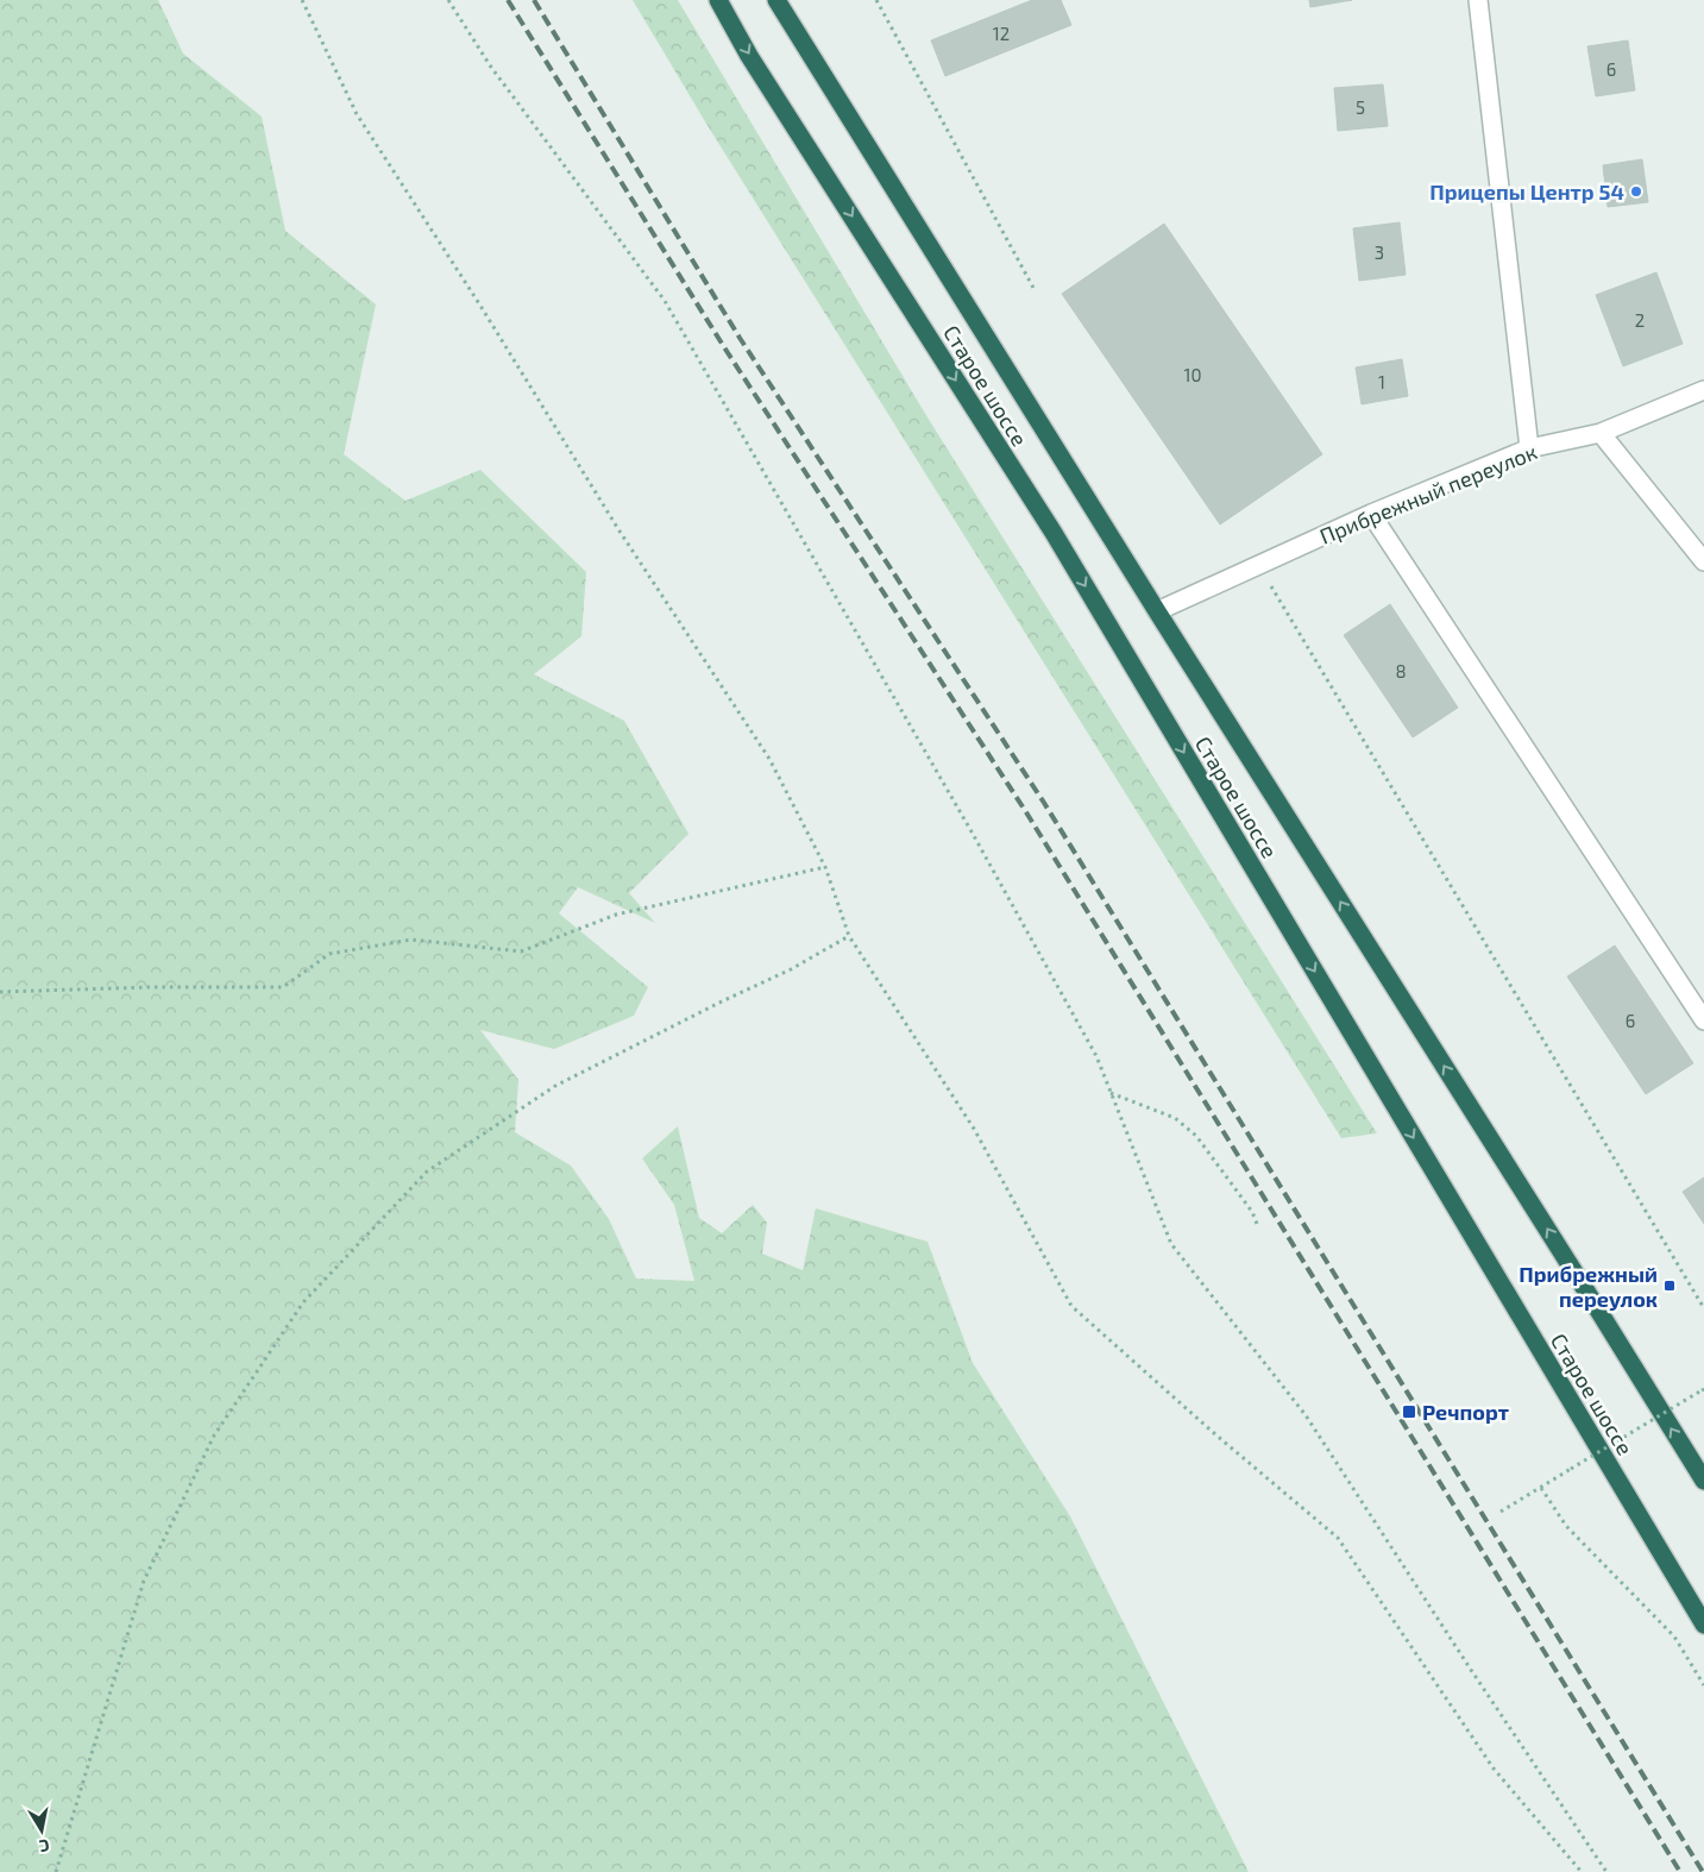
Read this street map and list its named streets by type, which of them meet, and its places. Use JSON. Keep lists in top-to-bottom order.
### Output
{
  "streets": {
    "highway": ["Старое шоссе"],
    "street": ["Прибрежный переулок"]
  },
  "crossings": [
    ["Старое шоссе", "Прибрежный переулок"]
  ],
  "places": {
    "other": ["Прицепы Центр 54"],
    "transit": ["Прибрежный переулок", "Речпорт"]
  },
  "house_numbers": [
    "12",
    "6",
    "5",
    "3",
    "2",
    "10",
    "1",
    "8",
    "6"
  ],
  "north": "bottom"
}
